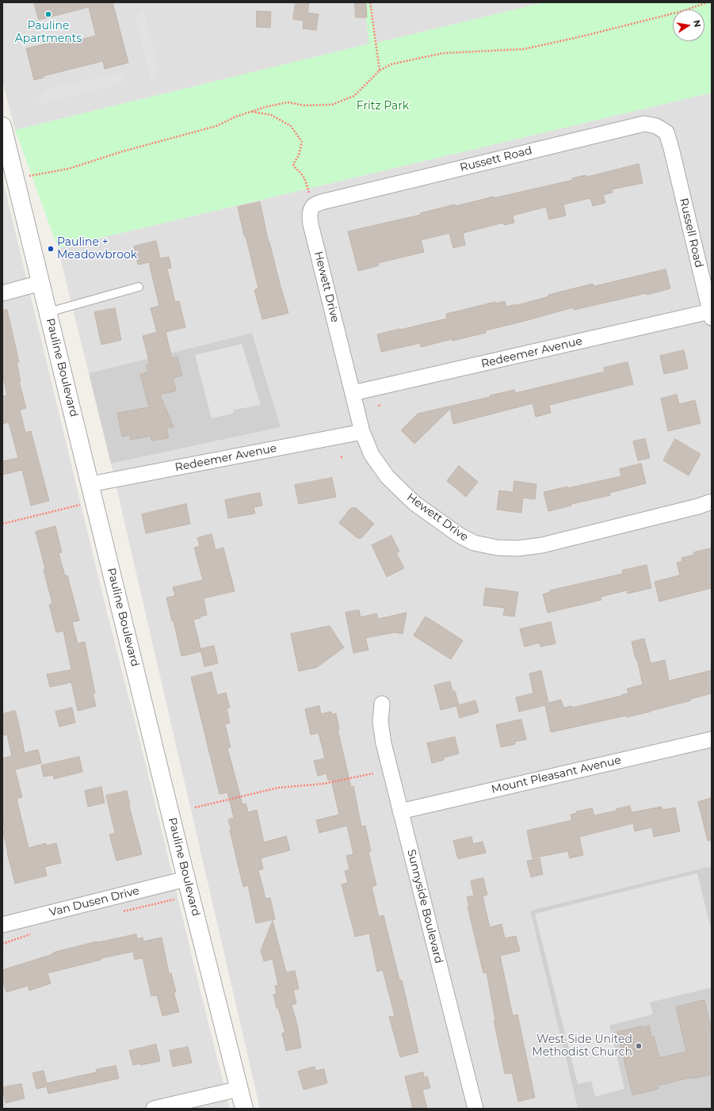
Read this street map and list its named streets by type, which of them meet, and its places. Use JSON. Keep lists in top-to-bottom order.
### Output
{
  "streets": {
    "street": [
      "Russett Road",
      "Russell Road",
      "Hewett Drive",
      "Redeemer Avenue",
      "Pauline Boulevard",
      "Mount Pleasant Avenue",
      "Van Dusen Drive",
      "Sunnyside Boulevard"
    ]
  },
  "crossings": [
    ["Russett Road", "Russell Road"],
    ["Russett Road", "Hewett Drive"],
    ["Russell Road", "Redeemer Avenue"],
    ["Hewett Drive", "Redeemer Avenue"],
    ["Redeemer Avenue", "Pauline Boulevard"],
    ["Pauline Boulevard", "Van Dusen Drive"],
    ["Mount Pleasant Avenue", "Sunnyside Boulevard"]
  ],
  "parks": ["Fritz Park"],
  "places": ["Pauline Apartments", "Pauline + Meadowbrook", "West Side United Methodist Church"],
  "north": "right"
}
